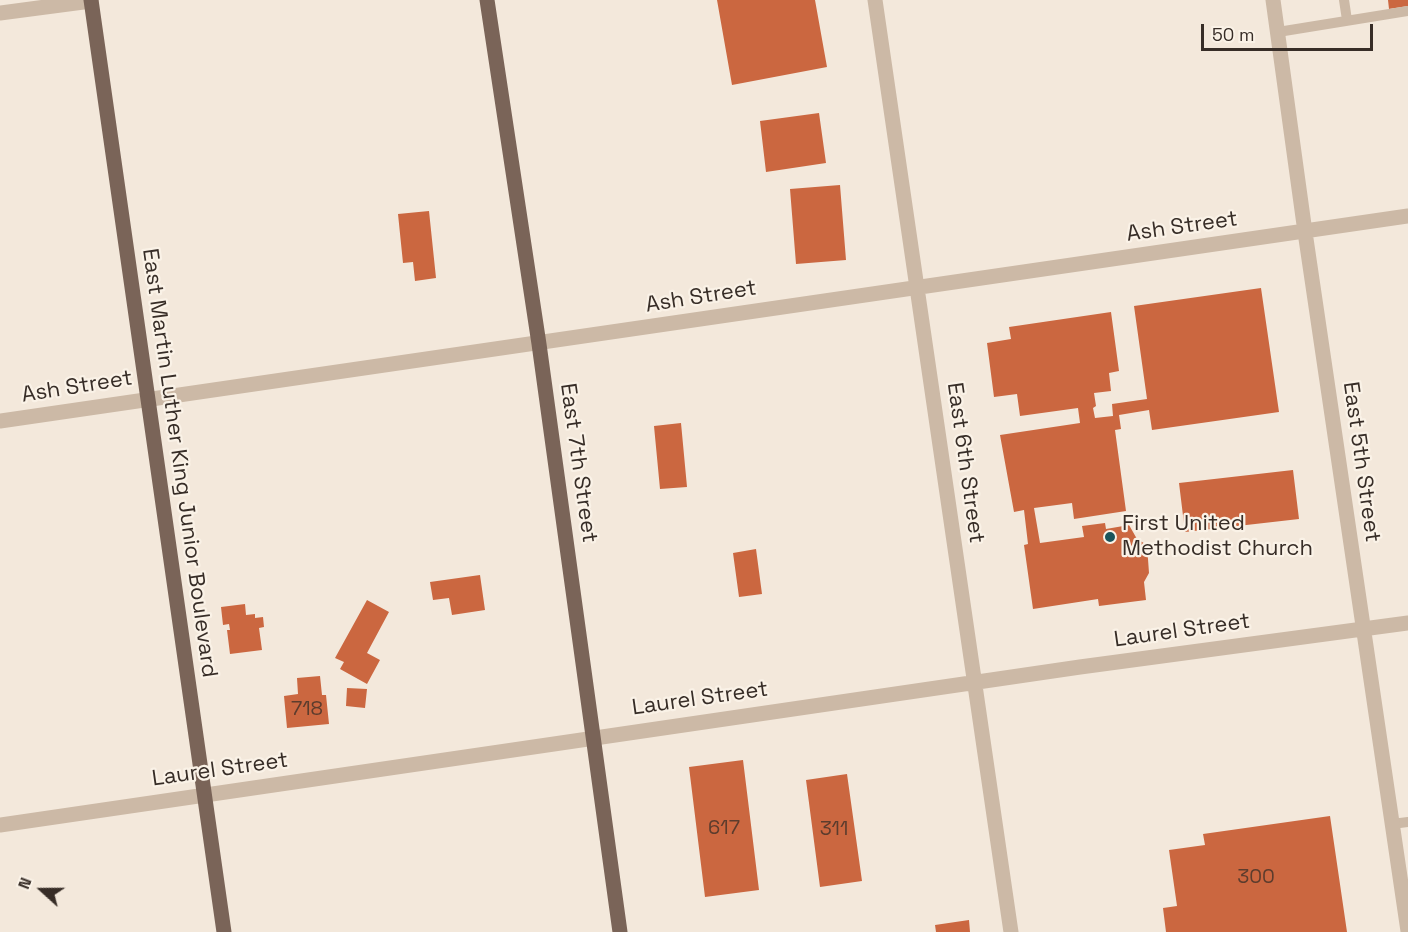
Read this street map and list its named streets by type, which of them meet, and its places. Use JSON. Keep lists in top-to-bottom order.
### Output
{
  "streets": {
    "main road": ["East Martin Luther King Junior Boulevard", "East 7th Street"],
    "street": [
      "Ash Street",
      "East 5th Street",
      "East 6th Street",
      "Laurel Street"
    ]
  },
  "crossings": [
    ["Ash Street", "East 5th Street"],
    ["Ash Street", "East Martin Luther King Junior Boulevard"],
    ["Ash Street", "East 7th Street"],
    ["Ash Street", "East 6th Street"],
    ["East 5th Street", "Laurel Street"],
    ["East Martin Luther King Junior Boulevard", "Laurel Street"],
    ["East 7th Street", "Laurel Street"],
    ["East 6th Street", "Laurel Street"]
  ],
  "places": ["First United Methodist Church"],
  "house_numbers": [
    "718",
    "617",
    "311",
    "300"
  ],
  "scale_bar": "50 m",
  "north": "left"
}
